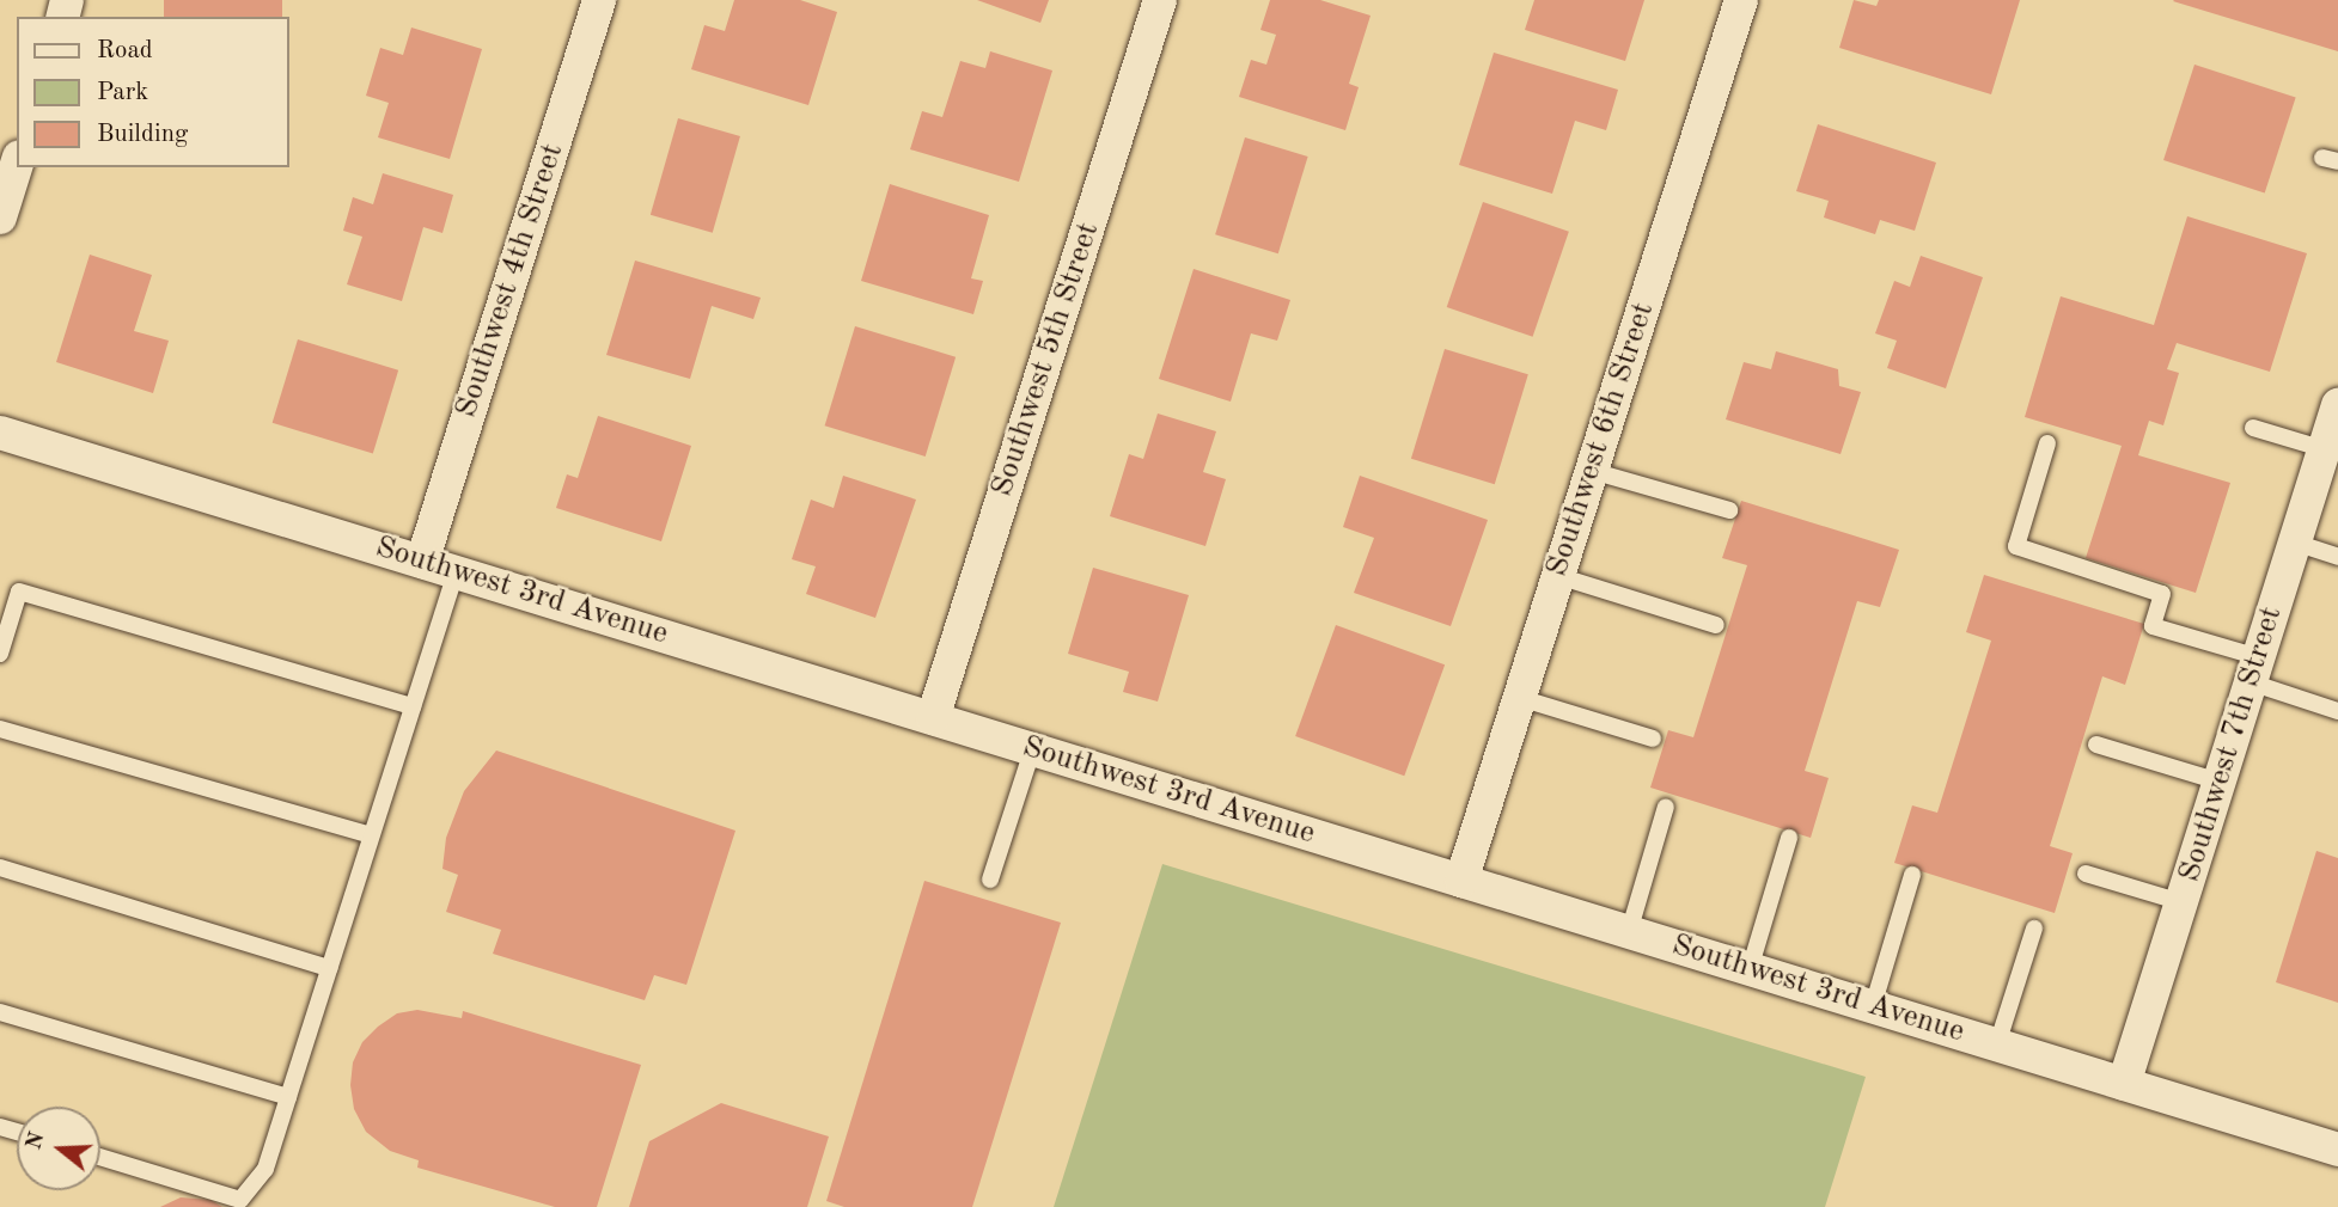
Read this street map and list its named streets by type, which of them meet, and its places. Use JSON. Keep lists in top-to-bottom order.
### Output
{
  "streets": {
    "street": [
      "Southwest 4th Street",
      "Southwest 5th Street",
      "Southwest 6th Street",
      "Southwest 3rd Avenue",
      "Southwest 7th Street"
    ]
  },
  "crossings": [
    ["Southwest 4th Street", "Southwest 3rd Avenue"],
    ["Southwest 5th Street", "Southwest 3rd Avenue"],
    ["Southwest 6th Street", "Southwest 3rd Avenue"],
    ["Southwest 3rd Avenue", "Southwest 7th Street"]
  ],
  "legend": ["Road", "Park", "Building"],
  "north": "left"
}
